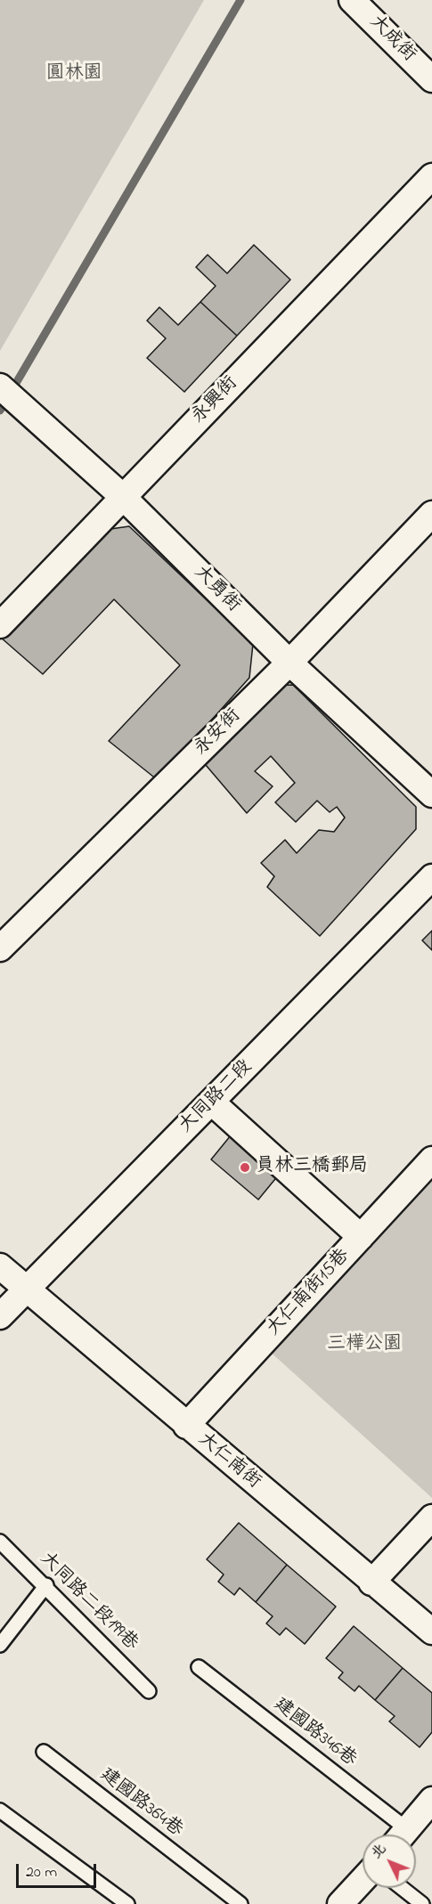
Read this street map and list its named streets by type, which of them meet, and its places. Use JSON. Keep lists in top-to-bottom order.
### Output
{
  "streets": {
    "street": [
      "大成街",
      "永興街",
      "大勇街",
      "永安街",
      "大同路二段",
      "大仁南街15巷",
      "大仁南街"
    ],
    "lane": ["大同路二段199巷", "建國路346巷", "建國路364巷"]
  },
  "crossings": [
    ["永興街", "大勇街"],
    ["大勇街", "永安街"],
    ["大同路二段", "大仁南街"],
    ["大仁南街15巷", "大仁南街"]
  ],
  "parks": ["圓林園", "三樺公園"],
  "places": ["員林三橋郵局"],
  "scale_bar": "20 m",
  "north": "top left"
}
